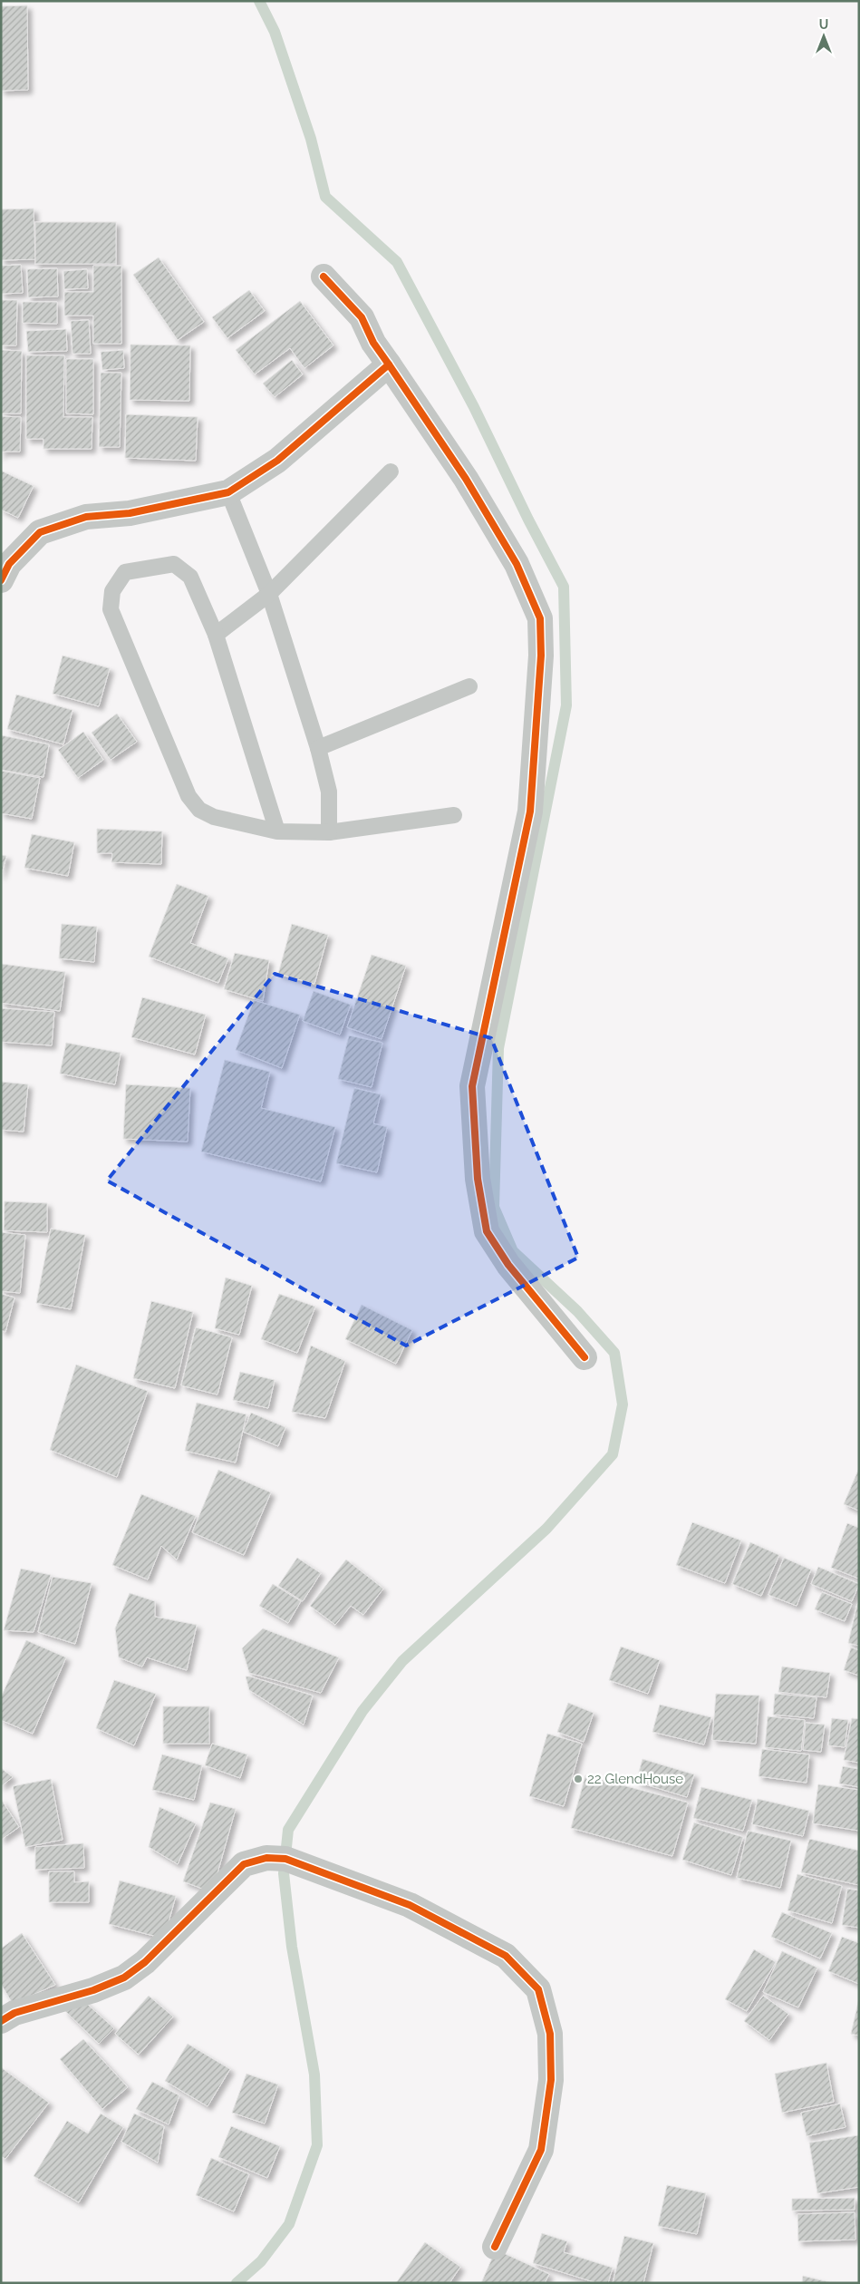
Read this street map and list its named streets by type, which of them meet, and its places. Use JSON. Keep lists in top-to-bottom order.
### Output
{
  "places": ["22 GlendHouse"],
  "north": "top"
}
